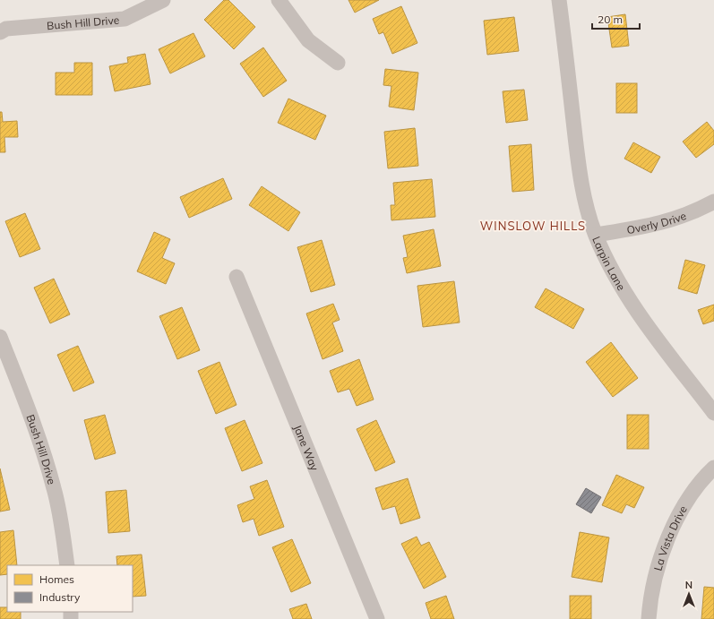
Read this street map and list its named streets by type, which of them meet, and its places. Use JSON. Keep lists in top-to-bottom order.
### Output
{
  "streets": {
    "street": [
      "Bush Hill Drive",
      "Overly Drive",
      "Larpin Lane",
      "Jane Way",
      "La Vista Drive"
    ]
  },
  "crossings": [
    ["Overly Drive", "Larpin Lane"]
  ],
  "districts": ["WINSLOW HILLS"],
  "legend": ["Homes", "Industry"],
  "scale_bar": "20 m",
  "north": "top"
}
